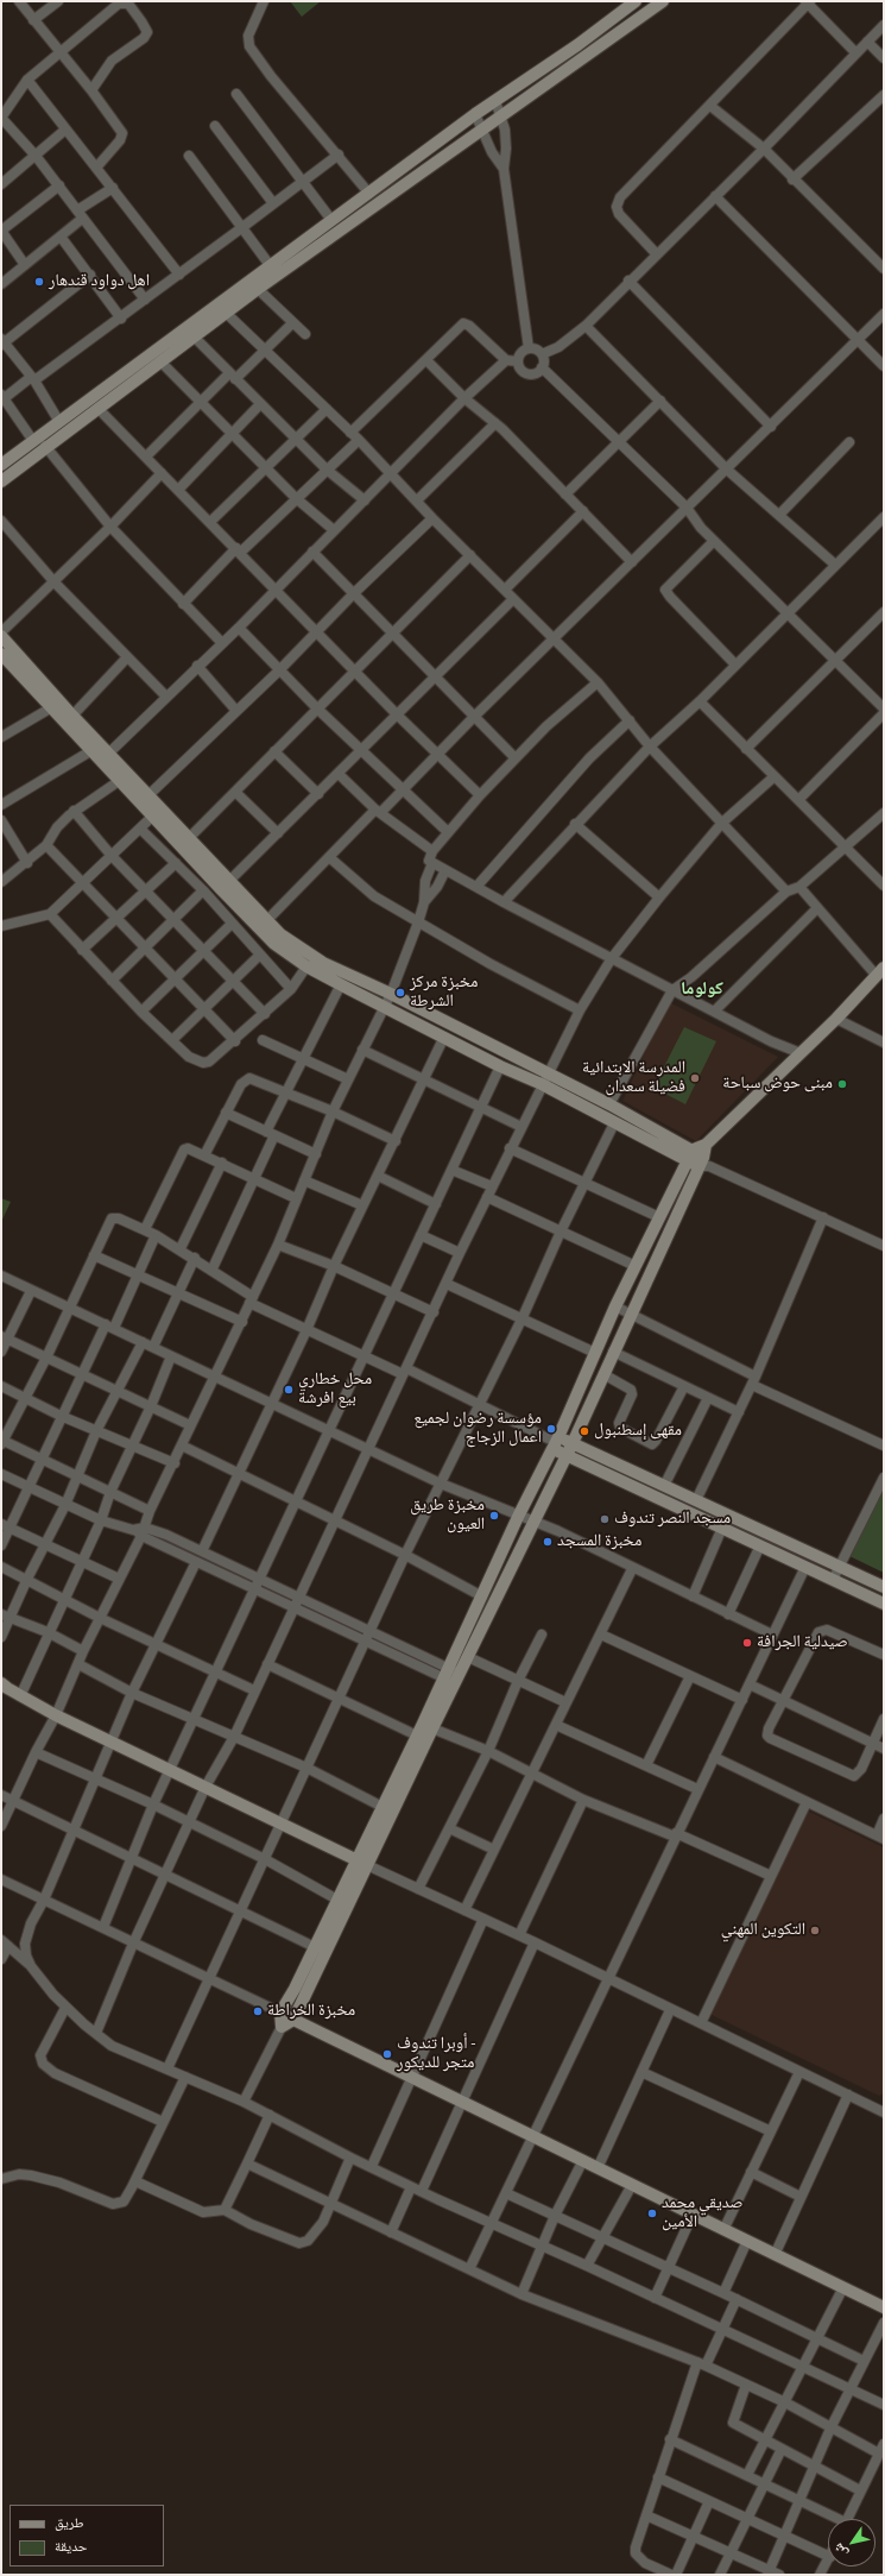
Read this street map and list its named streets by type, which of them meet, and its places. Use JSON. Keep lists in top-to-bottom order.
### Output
{
  "districts": ["كولوما"],
  "places": [
    "اهل دواود قندهار",
    "مخبزة مركز الشرطة",
    "المدرسة الابتدائية فضيلة سعدان",
    "مبنى حوض سباحة",
    "محل خطاري بيع افرشة",
    "مؤسسة رضوان لجميع اعمال الزجاج",
    "مقهى إسطنبول",
    "مخبزة طريق العيون",
    "مسجد النصر تندوف",
    "مخبزة المسجد",
    "صيدلية الجرافة",
    "التكوين المهني",
    "مخبزة الخراطة",
    "أوبرا تندوف - متجر للديكور",
    "صديقي محمد الأمين"
  ],
  "legend": ["طريق", "حديقة"],
  "north": "bottom left"
}
